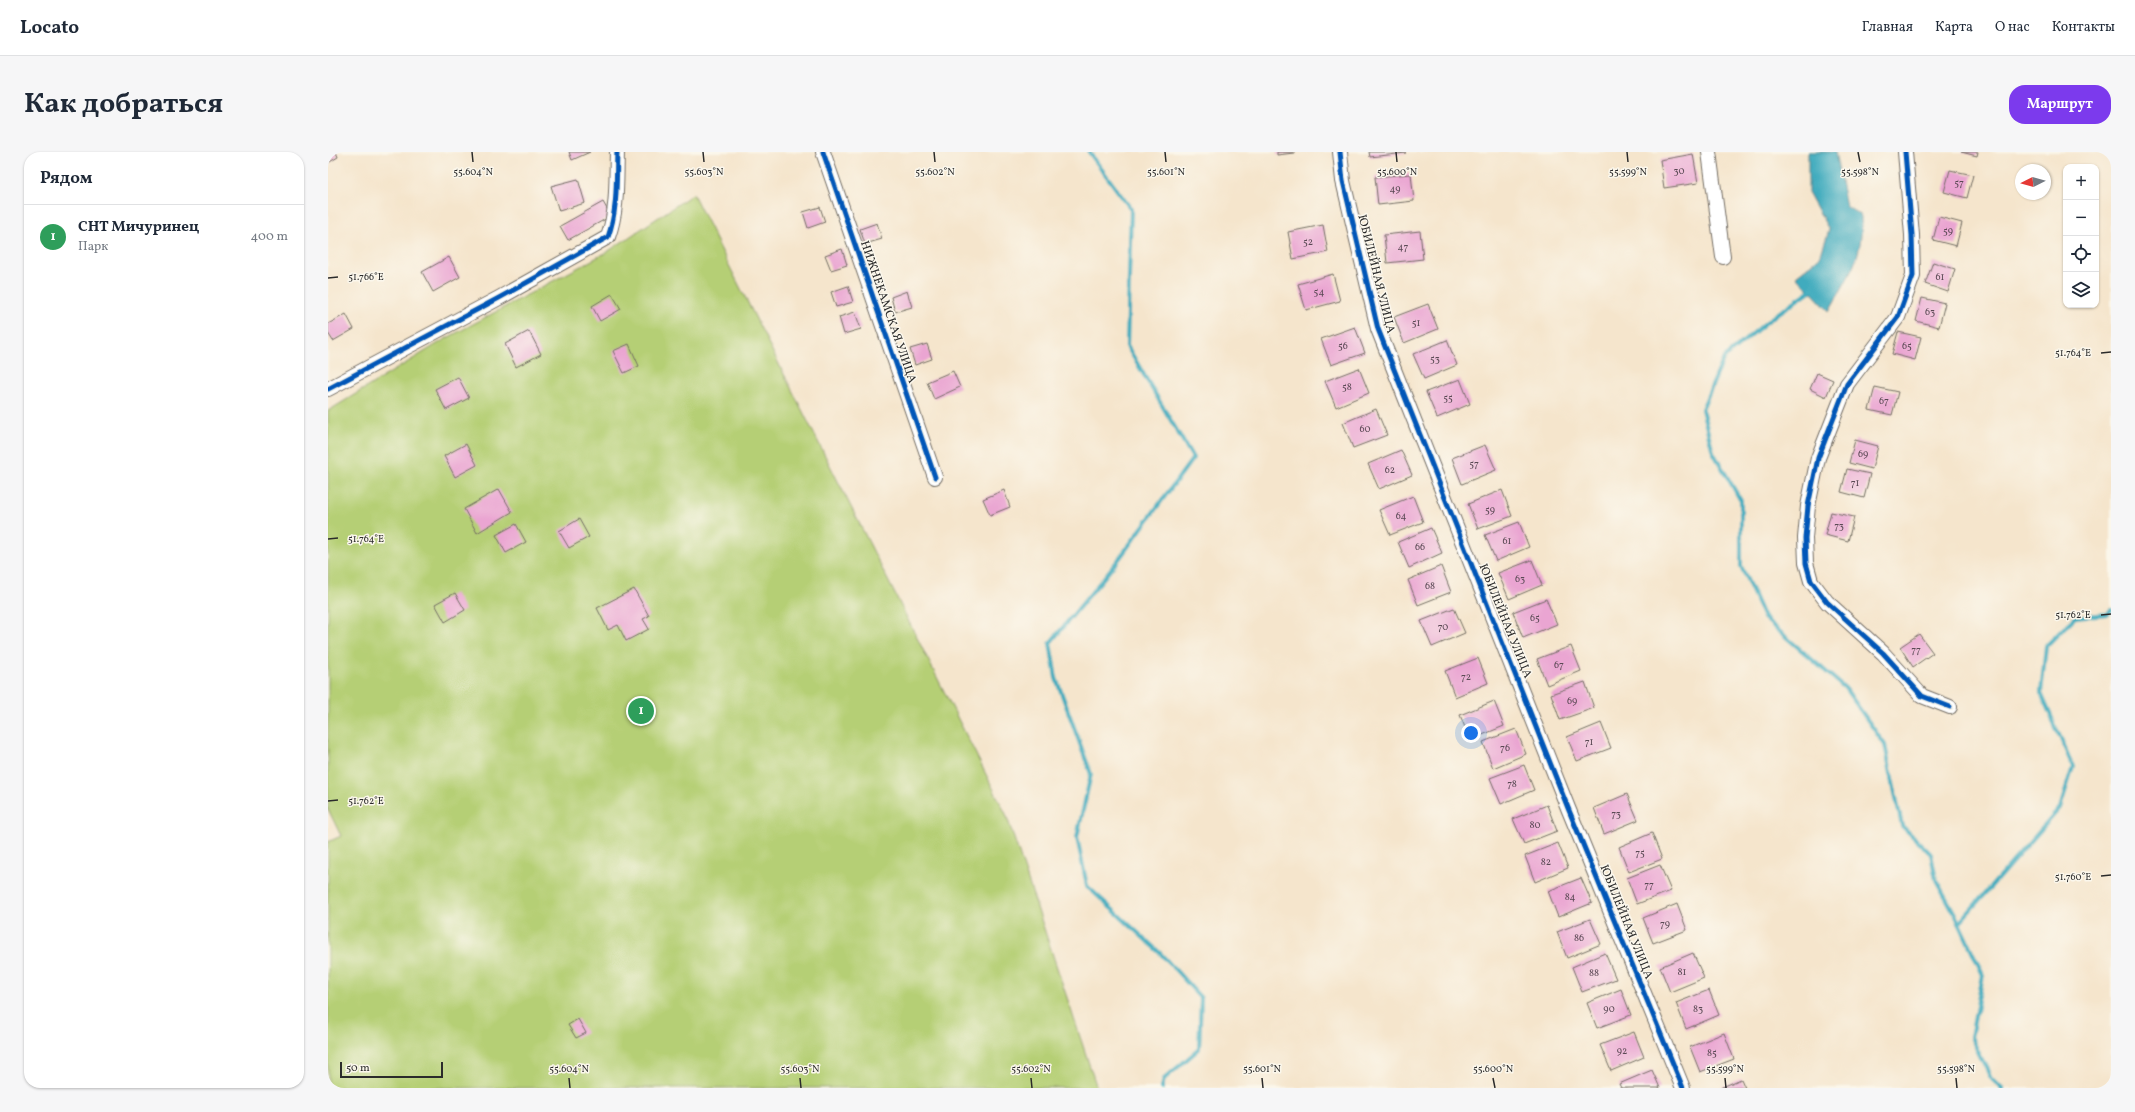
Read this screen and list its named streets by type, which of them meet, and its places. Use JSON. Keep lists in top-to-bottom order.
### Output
{
  "streets": {
    "street": ["ЮБИЛЕЙНАЯ УЛИЦА", "НИЖНЕКАМСКАЯ УЛИЦА"]
  },
  "house_numbers": [
    "30",
    "57",
    "49",
    "59",
    "52",
    "47",
    "61",
    "54",
    "63",
    "51",
    "56",
    "65",
    "53",
    "58",
    "55",
    "67",
    "60",
    "69",
    "57",
    "62",
    "71",
    "59",
    "64",
    "73",
    "61",
    "66",
    "63",
    "68",
    "65",
    "70",
    "77",
    "67",
    "72",
    "69",
    "71",
    "76",
    "78",
    "73",
    "80",
    "75",
    "82",
    "77",
    "84",
    "79",
    "86",
    "81",
    "88",
    "90",
    "83",
    "92",
    "85"
  ],
  "scale_bar": "50 m",
  "north": "left",
  "page": {
    "header": "Locato",
    "nav": [
      "Главная",
      "Карта",
      "О нас",
      "Контакты"
    ],
    "title": "Как добраться",
    "buttons": "Маршрут",
    "heading": "Рядом",
    "map_buttons": ["+", "−"],
    "list": [
      {
        "mark": "1",
        "name": "СНТ Мичуринец",
        "note": "Парк",
        "value": "400 m"
      }
    ],
    "pins": "1",
    "scale": "50 m"
  },
  "coordinates": [
    "55.604°N",
    "55.603°N",
    "55.602°N",
    "55.601°N",
    "55.600°N",
    "55.599°N",
    "55.598°N",
    "51.766°E",
    "51.764°E",
    "51.762°E",
    "51.760°E"
  ]
}
